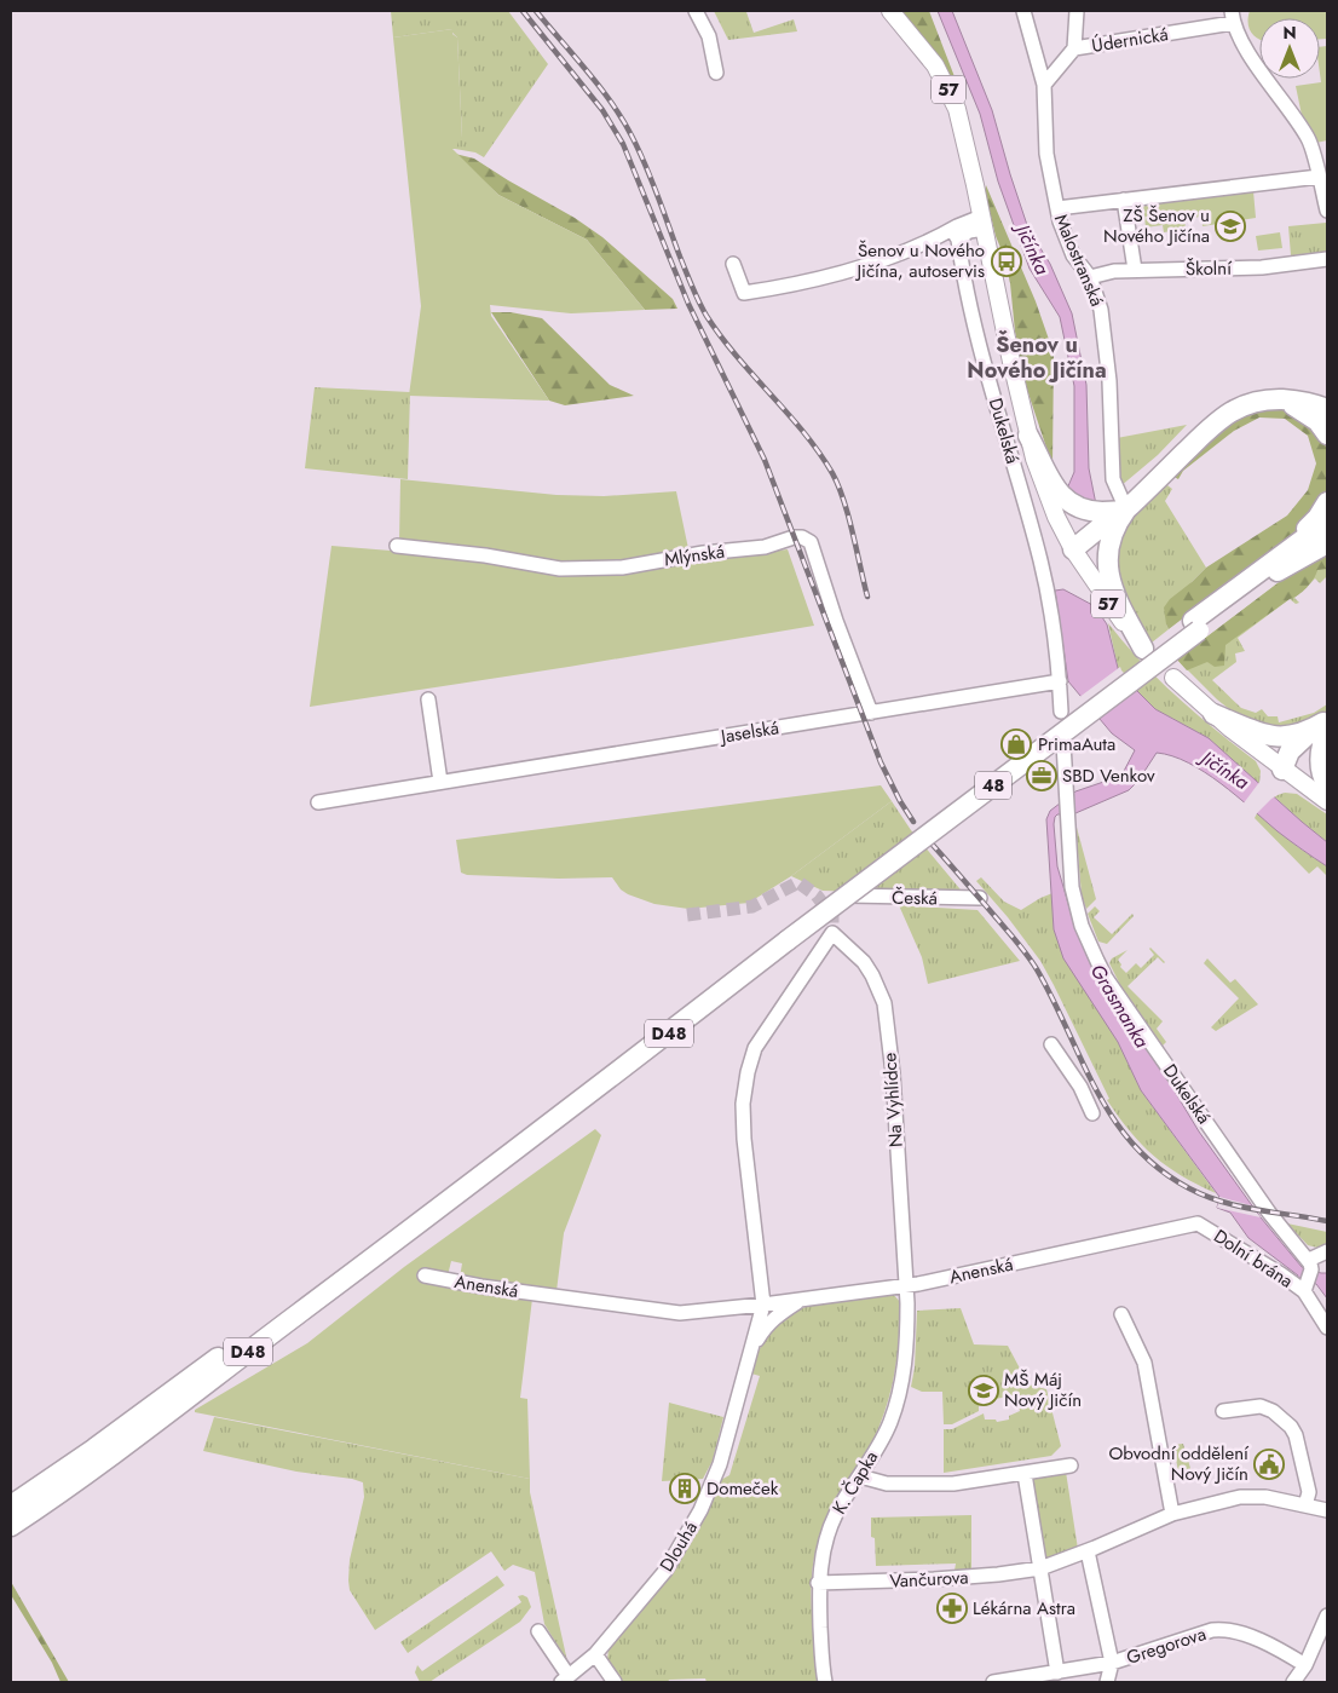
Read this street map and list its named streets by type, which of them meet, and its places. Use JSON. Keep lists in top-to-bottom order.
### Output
{
  "streets": {
    "highway": ["48", "D48"],
    "main road": ["57"],
    "street": [
      "Údernická",
      "Malostranská",
      "Školní",
      "Dukelská",
      "Mlýnská",
      "Jaselská",
      "Česká",
      "Na Vyhlídce",
      "Dolní brána",
      "Anenská",
      "K. Čapka",
      "Dlouhá",
      "Vančurova",
      "Gregorova"
    ]
  },
  "crossings": [
    ["Údernická", "Malostranská"],
    ["Malostranská", "Školní"],
    ["Dukelská", "Jaselská"],
    ["Dukelská", "Dolní brána"],
    ["Mlýnská", "Jaselská"],
    ["48", "D48"],
    ["Na Vyhlídce", "Anenská"],
    ["Na Vyhlídce", "K. Čapka"],
    ["Na Vyhlídce", "Dlouhá"],
    ["Dolní brána", "Anenská"],
    ["Anenská", "K. Čapka"],
    ["Anenská", "Dlouhá"],
    ["K. Čapka", "Vančurova"]
  ],
  "districts": ["Šenov u Nového Jičína"],
  "water": ["Jičínka", "Grasmanka"],
  "places": {
    "school or university": ["ZŠ Šenov u Nového Jičína", "MŠ Máj Nový Jičín"],
    "bus stop": ["Šenov u Nového Jičína, autoservis"],
    "shop": ["PrimaAuta"],
    "office": ["SBD Venkov"],
    "public building": ["Obvodní oddělení Nový Jičín"],
    "building": ["Domeček"],
    "pharmacy": ["Lékárna Astra"]
  },
  "north": "top"
}
